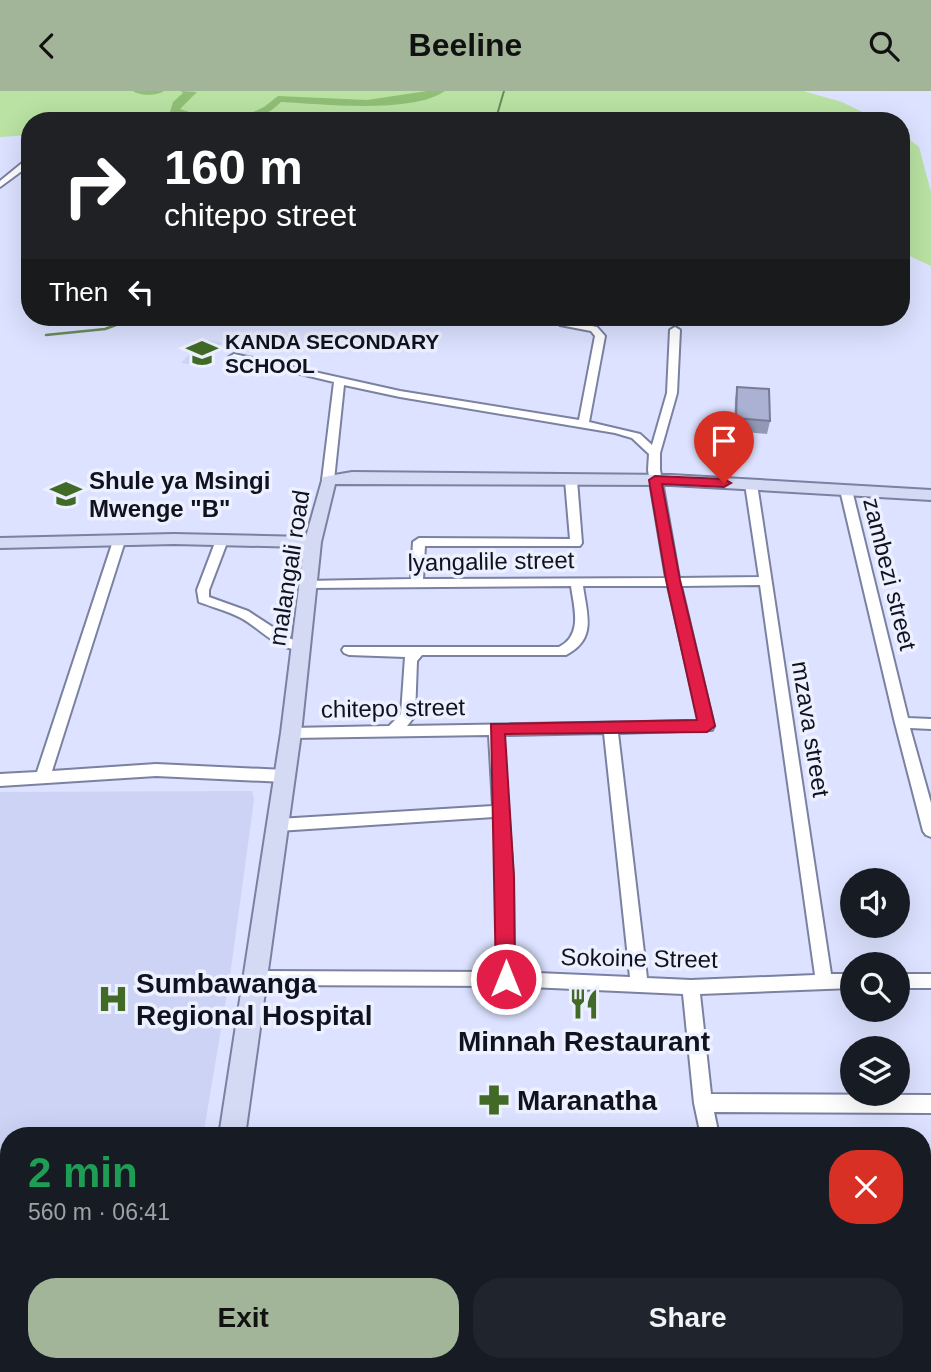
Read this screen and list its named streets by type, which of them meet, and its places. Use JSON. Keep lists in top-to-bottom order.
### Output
{
  "streets": {
    "street": [
      "lyangalile street",
      "malangali road",
      "zambezi street",
      "chitepo street",
      "mzava street",
      "Sokoine Street"
    ]
  },
  "crossings": [
    ["lyangalile street", "malangali road"],
    ["lyangalile street", "chitepo street"],
    ["lyangalile street", "mzava street"],
    ["malangali road", "zambezi street"],
    ["malangali road", "chitepo street"],
    ["malangali road", "mzava street"],
    ["malangali road", "Sokoine Street"],
    ["mzava street", "Sokoine Street"]
  ],
  "places": {
    "school or university": ["KANDA SECONDARY SCHOOL", "Shule ya Msingi Mwenge \"B\""],
    "hospital": ["Sumbawanga Regional Hospital"],
    "restaurant": ["Minnah Restaurant"],
    "pharmacy": ["Maranatha"]
  },
  "page": {
    "header": "Beeline",
    "turn": ["160 m", "chitepo street"],
    "then": "Then",
    "heading": ["2 min", "560 m · 06:41"],
    "buttons": ["Exit", "Share"]
  }
}
